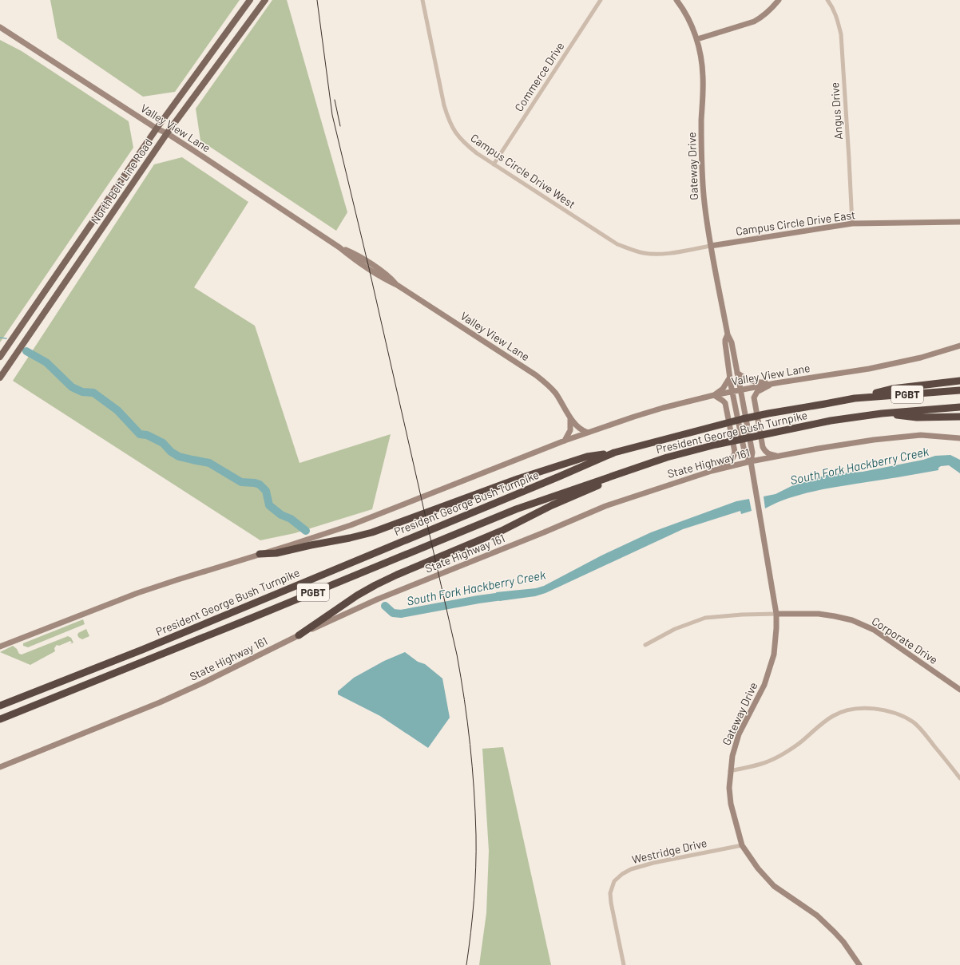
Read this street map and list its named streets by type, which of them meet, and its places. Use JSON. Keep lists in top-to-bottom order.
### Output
{
  "streets": {
    "highway": ["PGBT", "President George Bush Turnpike"],
    "main road": [
      "Valley View Lane",
      "Gateway Drive",
      "North Belt Line Road",
      "Campus Circle Drive East",
      "State Highway 161",
      "Corporate Drive"
    ],
    "street": [
      "Commerce Drive",
      "Angus Drive",
      "Campus Circle Drive West",
      "Westridge Drive"
    ]
  },
  "crossings": [
    ["Commerce Drive", "Campus Circle Drive West"],
    ["Angus Drive", "Campus Circle Drive East"],
    ["Valley View Lane", "Gateway Drive"],
    ["Valley View Lane", "North Belt Line Road"],
    ["Gateway Drive", "Campus Circle Drive West"],
    ["Gateway Drive", "Campus Circle Drive East"],
    ["Gateway Drive", "State Highway 161"],
    ["Gateway Drive", "Corporate Drive"],
    ["Gateway Drive", "Westridge Drive"],
    ["Campus Circle Drive West", "Campus Circle Drive East"]
  ],
  "water": ["South Fork Hackberry Creek"]
}
